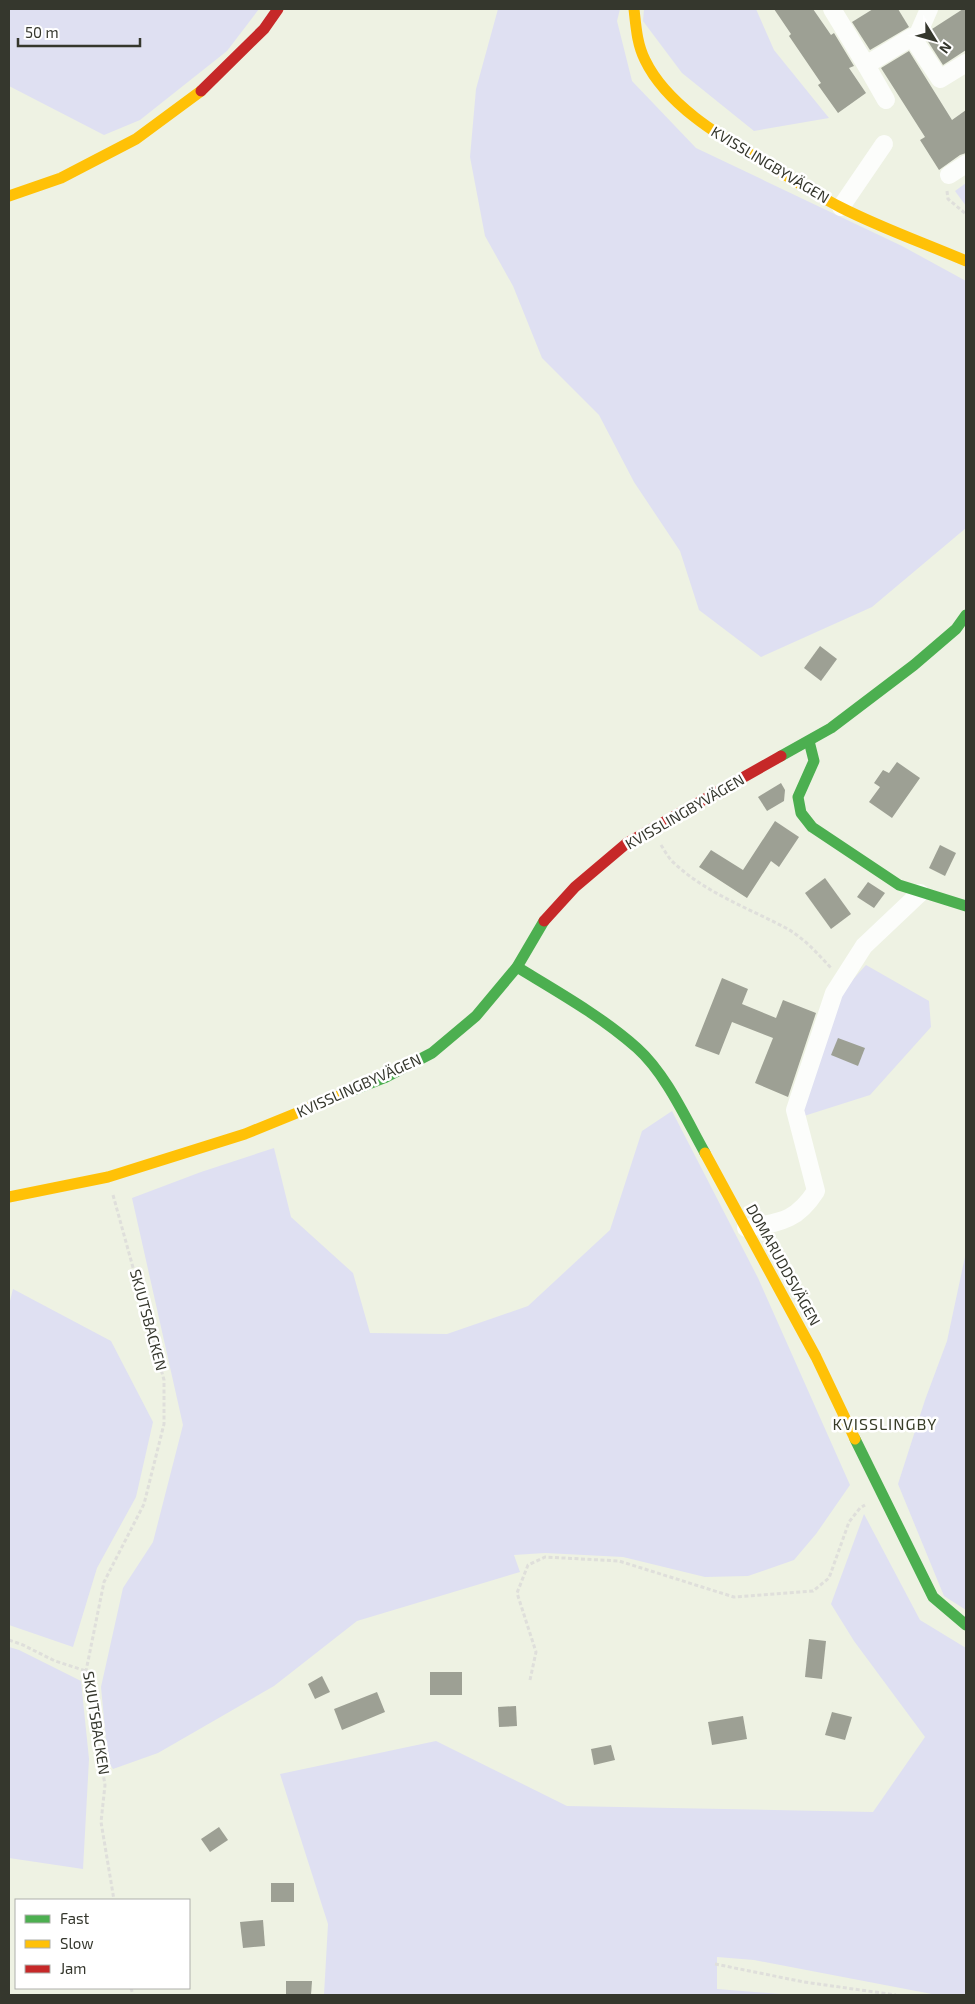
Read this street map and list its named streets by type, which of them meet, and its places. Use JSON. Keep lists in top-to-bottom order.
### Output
{
  "streets": {
    "street": ["KVISSLINGBYVÄGEN", "DOMARUDDSVÄGEN"],
    "path": ["SKJUTSBACKEN"]
  },
  "crossings": [
    ["KVISSLINGBYVÄGEN", "DOMARUDDSVÄGEN"],
    ["KVISSLINGBYVÄGEN", "SKJUTSBACKEN"]
  ],
  "districts": ["KVISSLINGBY"],
  "legend": ["Fast", "Slow", "Jam"],
  "scale_bar": "50 m",
  "north": "bottom right"
}
